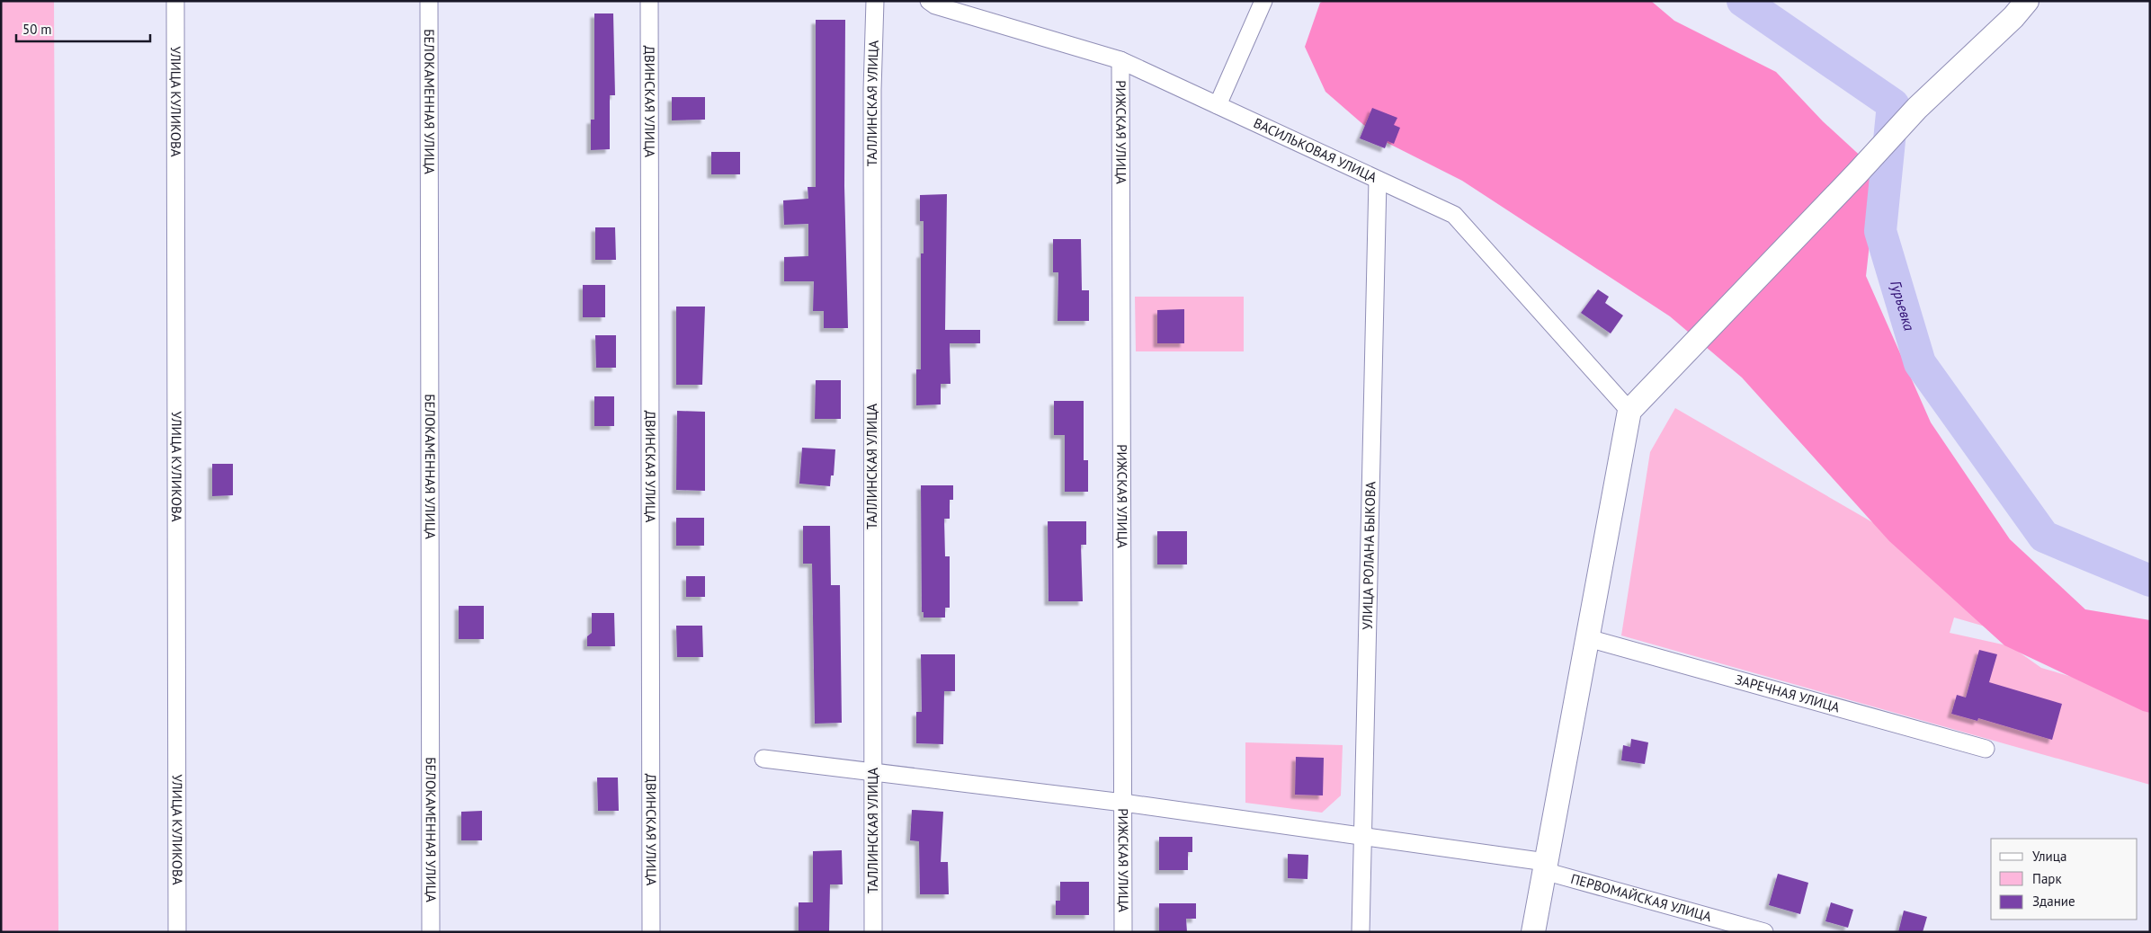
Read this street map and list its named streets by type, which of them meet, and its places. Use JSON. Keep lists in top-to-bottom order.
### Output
{
  "streets": {
    "street": [
      "УЛИЦА КУЛИКОВА",
      "БЕЛОКАМЕННАЯ УЛИЦА",
      "ДВИНСКАЯ УЛИЦА",
      "ТАЛЛИНСКАЯ УЛИЦА",
      "РИЖСКАЯ УЛИЦА",
      "ВАСИЛЬКОВАЯ УЛИЦА",
      "УЛИЦА РОЛАНА БЫКОВА",
      "ЗАРЕЧНАЯ УЛИЦА",
      "ПЕРВОМАЙСКАЯ УЛИЦА"
    ]
  },
  "crossings": [
    ["ТАЛЛИНСКАЯ УЛИЦА", "ПЕРВОМАЙСКАЯ УЛИЦА"],
    ["РИЖСКАЯ УЛИЦА", "ВАСИЛЬКОВАЯ УЛИЦА"],
    ["РИЖСКАЯ УЛИЦА", "ПЕРВОМАЙСКАЯ УЛИЦА"],
    ["ВАСИЛЬКОВАЯ УЛИЦА", "УЛИЦА РОЛАНА БЫКОВА"],
    ["УЛИЦА РОЛАНА БЫКОВА", "ПЕРВОМАЙСКАЯ УЛИЦА"]
  ],
  "water": ["Гурьевка"],
  "legend": ["Улица", "Парк", "Здание"],
  "scale_bar": "50 m"
}
